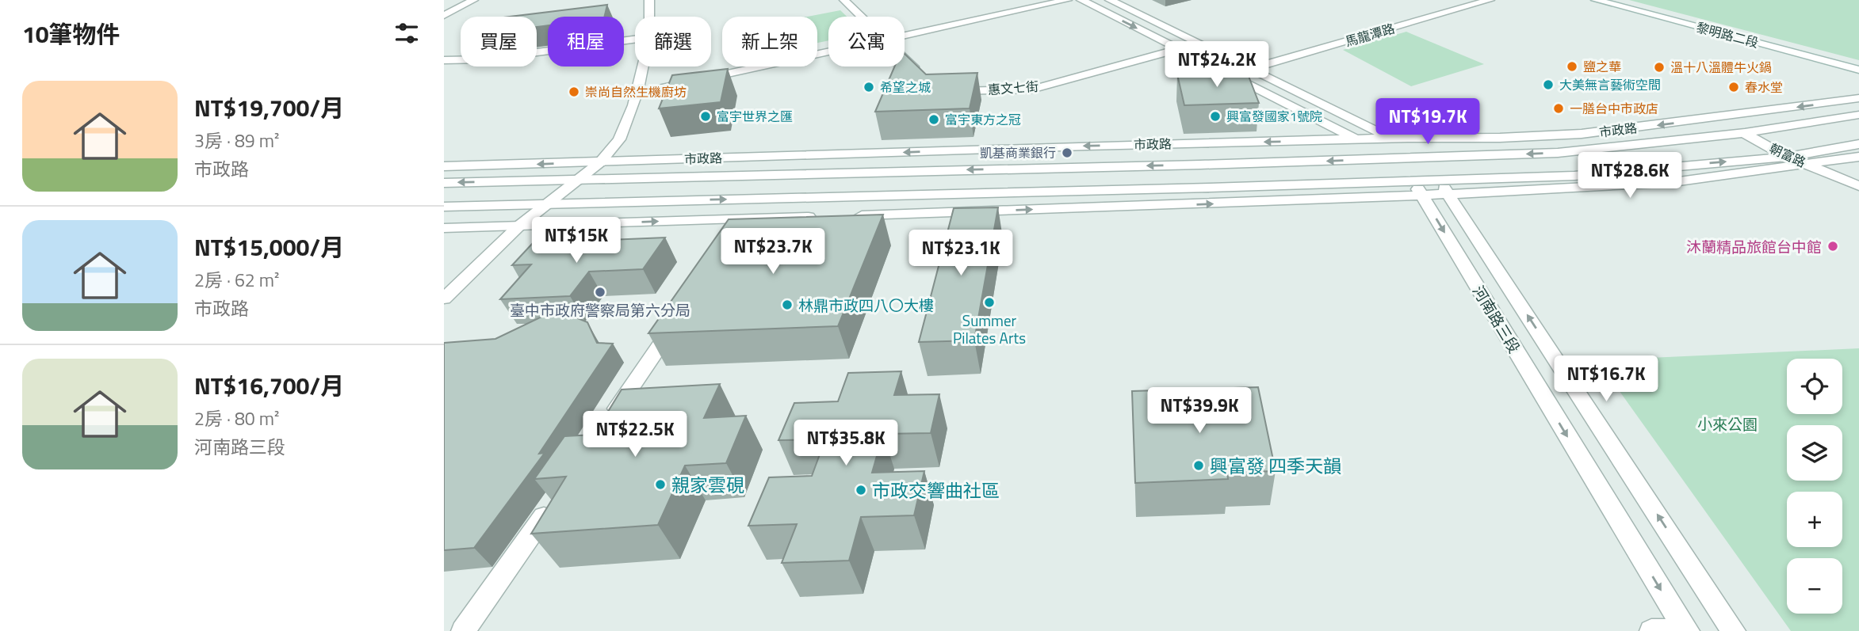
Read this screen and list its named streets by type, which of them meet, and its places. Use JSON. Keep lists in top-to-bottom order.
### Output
{
  "streets": {
    "street": [
      "馬龍潭路",
      "黎明路二段",
      "惠文七街",
      "市政路",
      "朝富路",
      "河南路三段"
    ]
  },
  "crossings": [
    ["馬龍潭路", "河南路三段"],
    ["惠文七街", "河南路三段"],
    ["市政路", "朝富路"],
    ["市政路", "河南路三段"]
  ],
  "parks": ["小來公園"],
  "places": [
    "鹽之華",
    "溫十八溫體牛火鍋",
    "大美無言藝術空間",
    "希望之城",
    "春水堂",
    "崇尚自然生機廚坊",
    "一膳台中市政店",
    "富宇世界之匯",
    "興富發國家1號院",
    "富宇東方之冠",
    "凱基商業銀行",
    "沐蘭精品旅館台中館",
    "臺中市政府警察局第六分局",
    "Summer Pilates Arts",
    "林鼎市政四八〇大樓",
    "興富發 四季天韻",
    "親家雲硯",
    "市政交響曲社區"
  ],
  "page": {
    "heading": "10筆物件",
    "chip": [
      "買屋",
      "租屋",
      "篩選",
      "新上架",
      "公寓"
    ],
    "price": [
      "NT$24.2K",
      "NT$19.7K",
      "NT$28.6K",
      "NT$15K",
      "NT$23.7K",
      "NT$23.1K",
      "NT$16.7K",
      "NT$39.9K",
      "NT$22.5K",
      "NT$35.8K"
    ],
    "list": [
      {
        "name": "NT$19,700/月",
        "note": "3房 · 89 m² · 市政路"
      },
      {
        "name": "NT$15,000/月",
        "note": "2房 · 62 m² · 市政路"
      },
      {
        "name": "NT$16,700/月",
        "note": "2房 · 80 m² · 河南路三段"
      }
    ],
    "map_buttons": ["+", "−"]
  }
}
